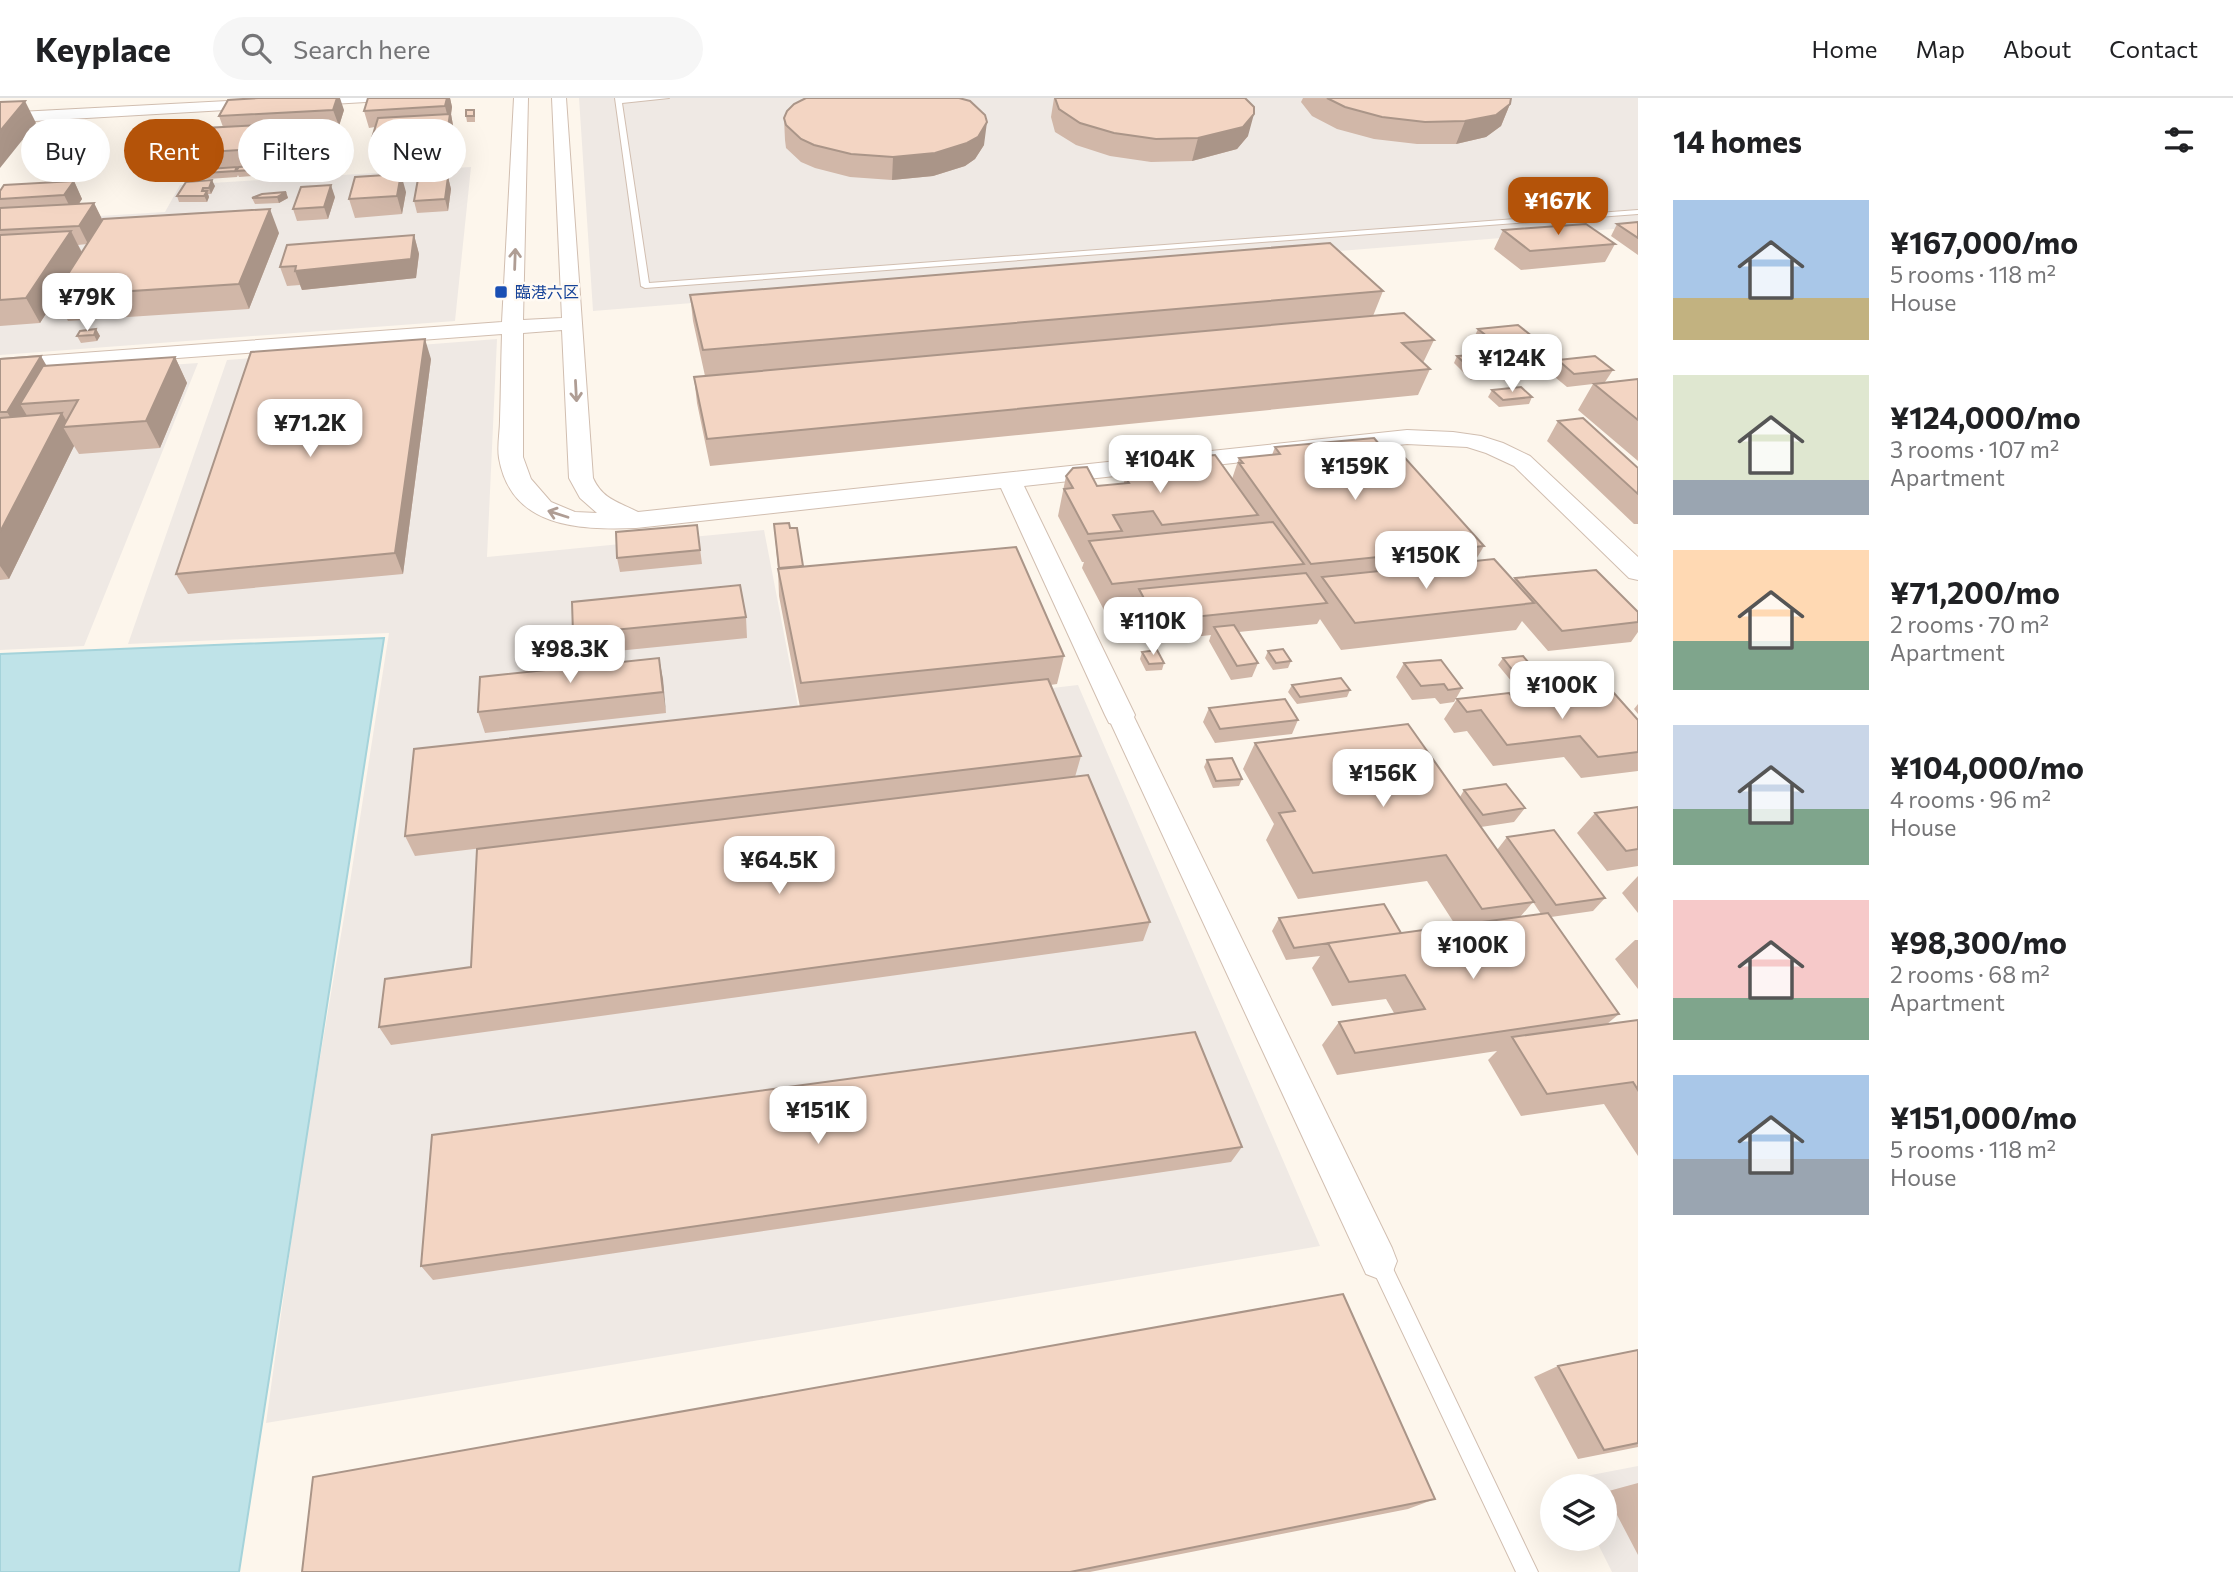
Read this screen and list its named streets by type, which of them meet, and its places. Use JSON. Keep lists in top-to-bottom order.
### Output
{
  "places": {
    "transit": ["臨港六区"]
  },
  "page": {
    "header": "Keyplace",
    "search": "Search here",
    "nav": [
      "Home",
      "Map",
      "About",
      "Contact"
    ],
    "heading": "14 homes",
    "chip": [
      "Buy",
      "Rent",
      "Filters",
      "New"
    ],
    "price": [
      "¥167K",
      "¥79K",
      "¥124K",
      "¥71.2K",
      "¥104K",
      "¥159K",
      "¥150K",
      "¥110K",
      "¥98.3K",
      "¥100K",
      "¥156K",
      "¥64.5K",
      "¥100K",
      "¥151K"
    ],
    "list": [
      {
        "name": "¥167,000/mo",
        "note": "5 rooms · 118 m² · House"
      },
      {
        "name": "¥124,000/mo",
        "note": "3 rooms · 107 m² · Apartment"
      },
      {
        "name": "¥71,200/mo",
        "note": "2 rooms · 70 m² · Apartment"
      },
      {
        "name": "¥104,000/mo",
        "note": "4 rooms · 96 m² · House"
      },
      {
        "name": "¥98,300/mo",
        "note": "2 rooms · 68 m² · Apartment"
      },
      {
        "name": "¥151,000/mo",
        "note": "5 rooms · 118 m² · House"
      }
    ]
  }
}
